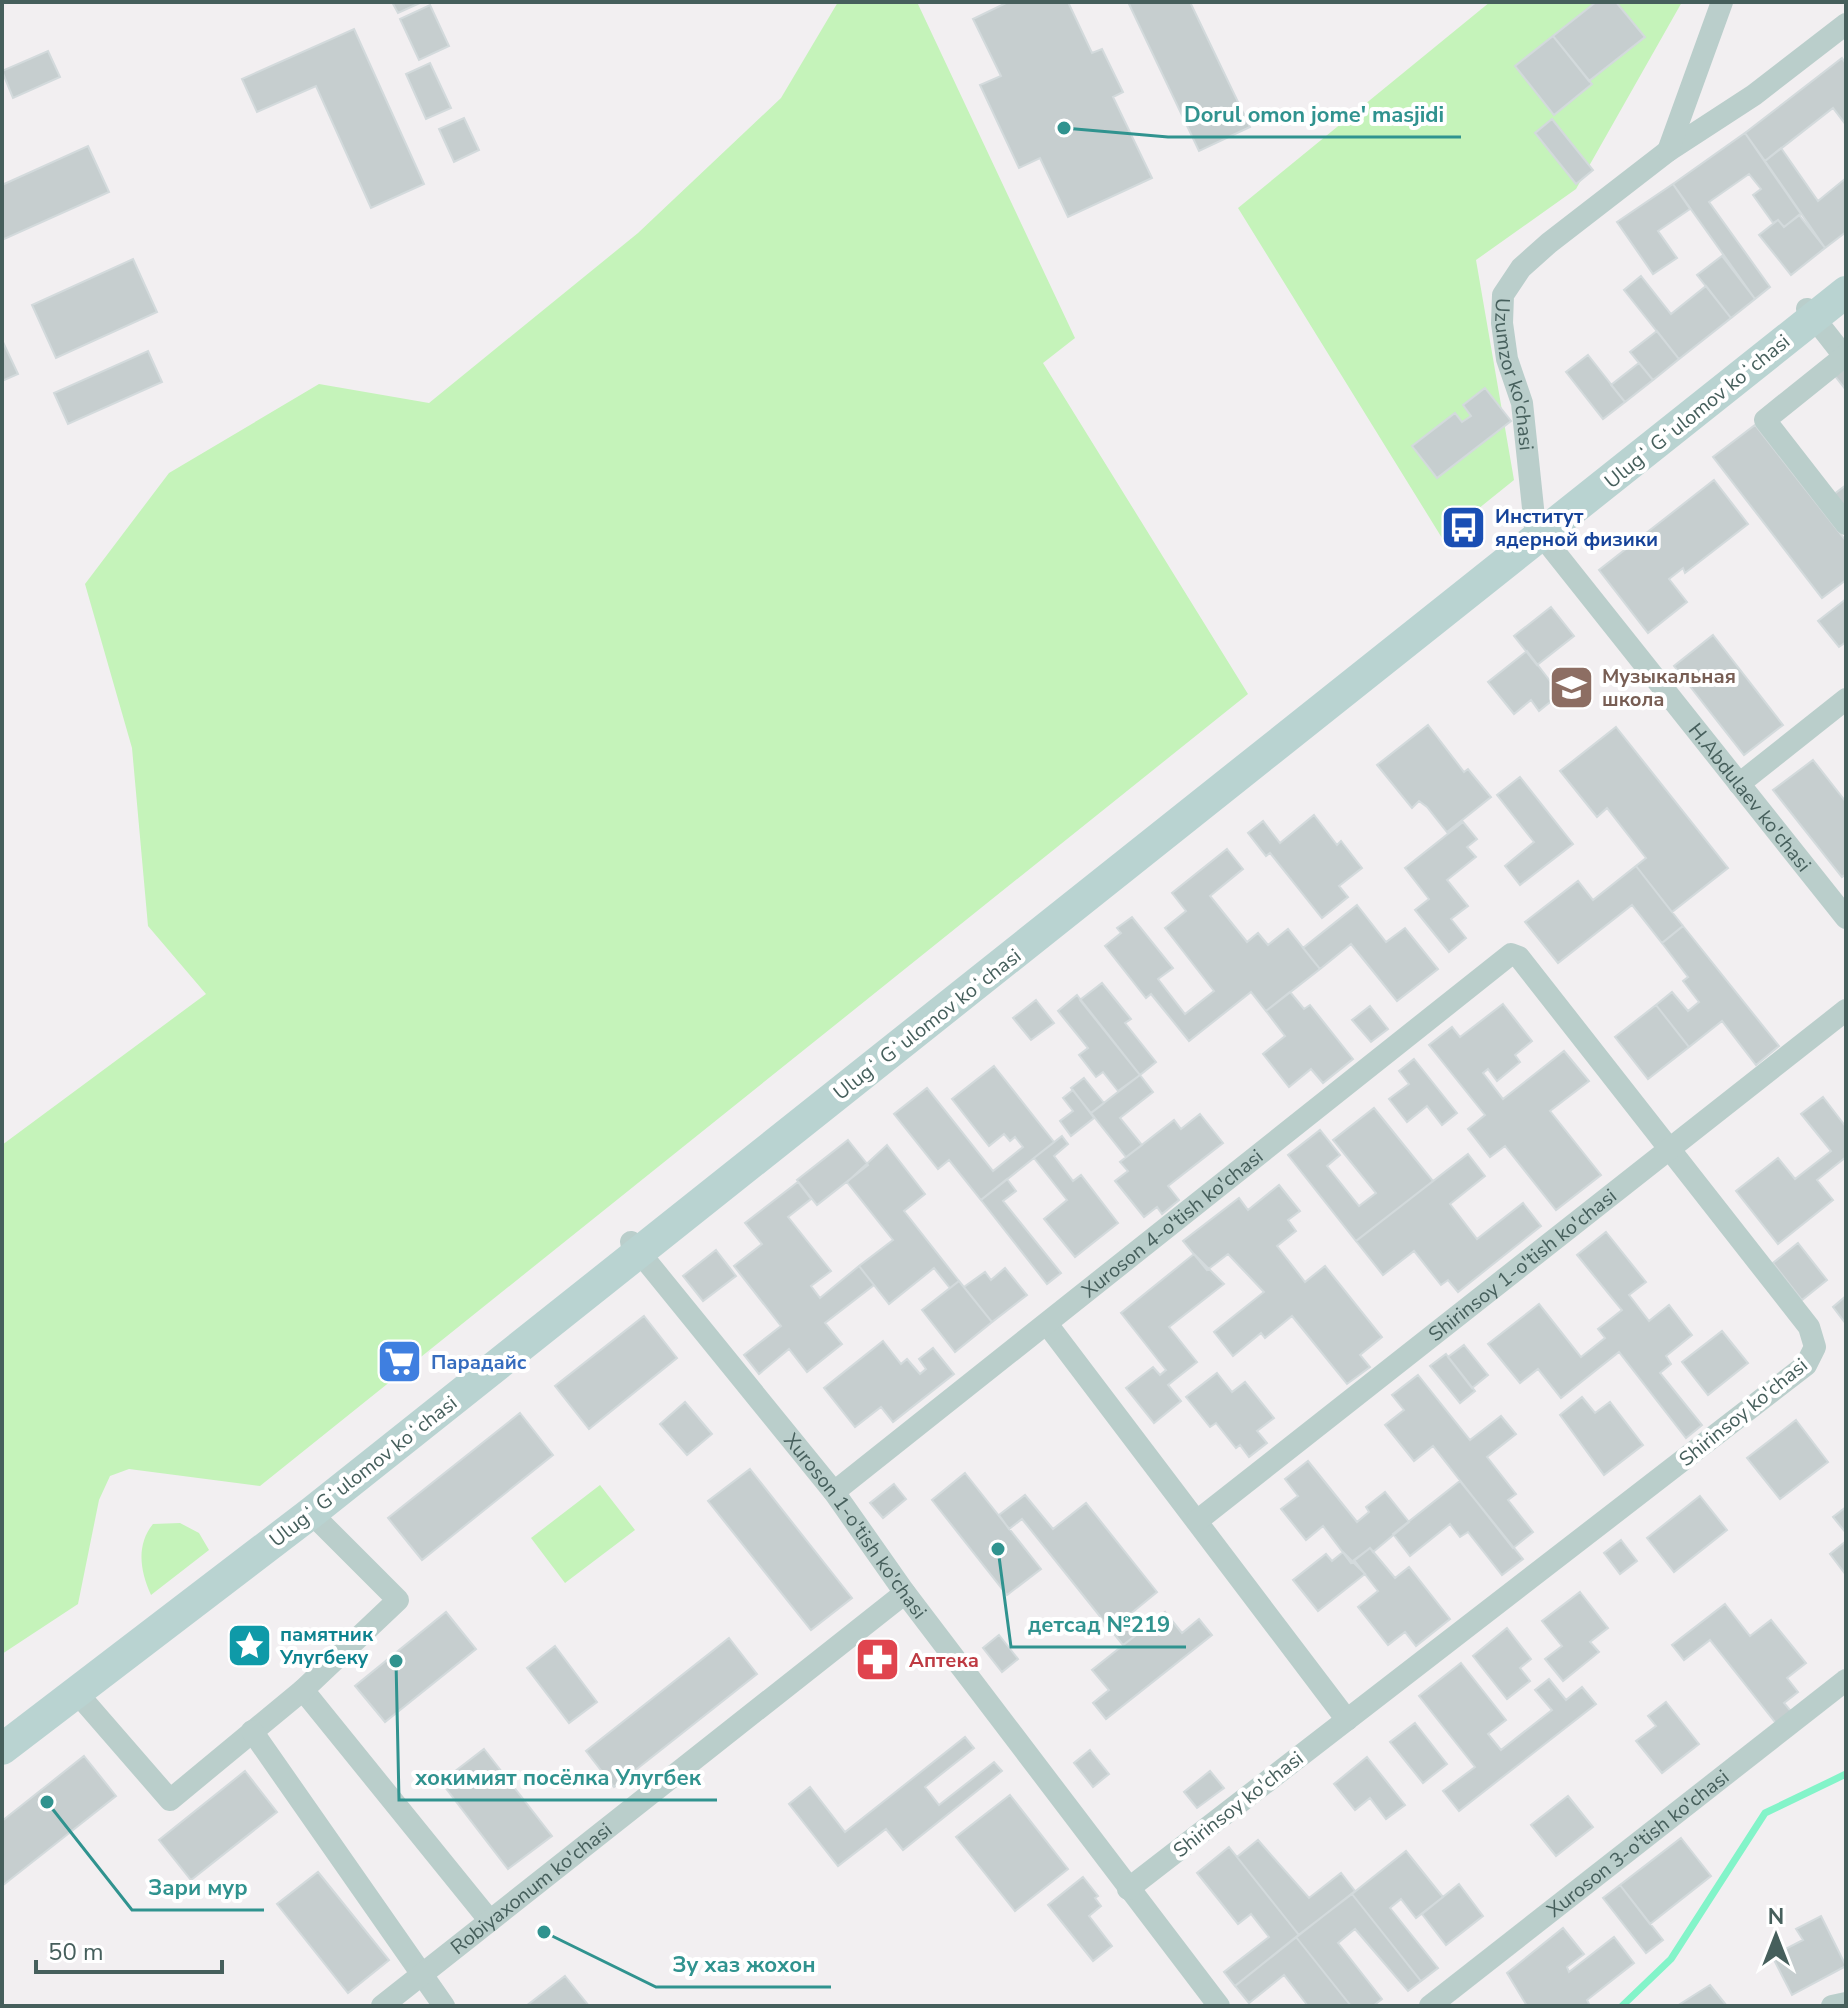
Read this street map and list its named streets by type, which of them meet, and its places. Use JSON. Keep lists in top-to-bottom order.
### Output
{
  "streets": {
    "main road": ["Ulugʻ Gʻulomov koʻchasi"],
    "street": [
      "Uzumzor ko'chasi",
      "H.Abdulaev ko'chasi",
      "Xuroson 4-o'tish ko'chasi",
      "Shirinsoy 1-o'tish ko'chasi",
      "Shirinsoy ko'chasi",
      "Хuroson 1-o'tish ko'chasi",
      "Xuroson 3-o'tish ko'chasi",
      "Robiyaxonum ko'chasi"
    ]
  },
  "crossings": [
    ["Uzumzor ko'chasi", "Ulugʻ Gʻulomov koʻchasi"],
    ["Uzumzor ko'chasi", "H.Abdulaev ko'chasi"],
    ["Ulugʻ Gʻulomov koʻchasi", "H.Abdulaev ko'chasi"],
    ["Ulugʻ Gʻulomov koʻchasi", "Хuroson 1-o'tish ko'chasi"],
    ["Xuroson 4-o'tish ko'chasi", "Shirinsoy ko'chasi"],
    ["Xuroson 4-o'tish ko'chasi", "Хuroson 1-o'tish ko'chasi"],
    ["Shirinsoy 1-o'tish ko'chasi", "Shirinsoy ko'chasi"],
    ["Shirinsoy ko'chasi", "Хuroson 1-o'tish ko'chasi"],
    ["Хuroson 1-o'tish ko'chasi", "Robiyaxonum ko'chasi"]
  ],
  "places": {
    "other": [
      "Dorul omon jome' masjidi",
      "детсад №219",
      "хокимият посёлка Улугбек",
      "Зари мур",
      "Зу хаз жохон"
    ],
    "bus stop": ["Институт ядерной физики"],
    "school or university": ["Музыкальная школа"],
    "supermarket": ["Парадайс"],
    "place": ["памятник Улугбеку"],
    "pharmacy": ["Аптека"]
  },
  "scale_bar": "50 m",
  "north": "top"
}
